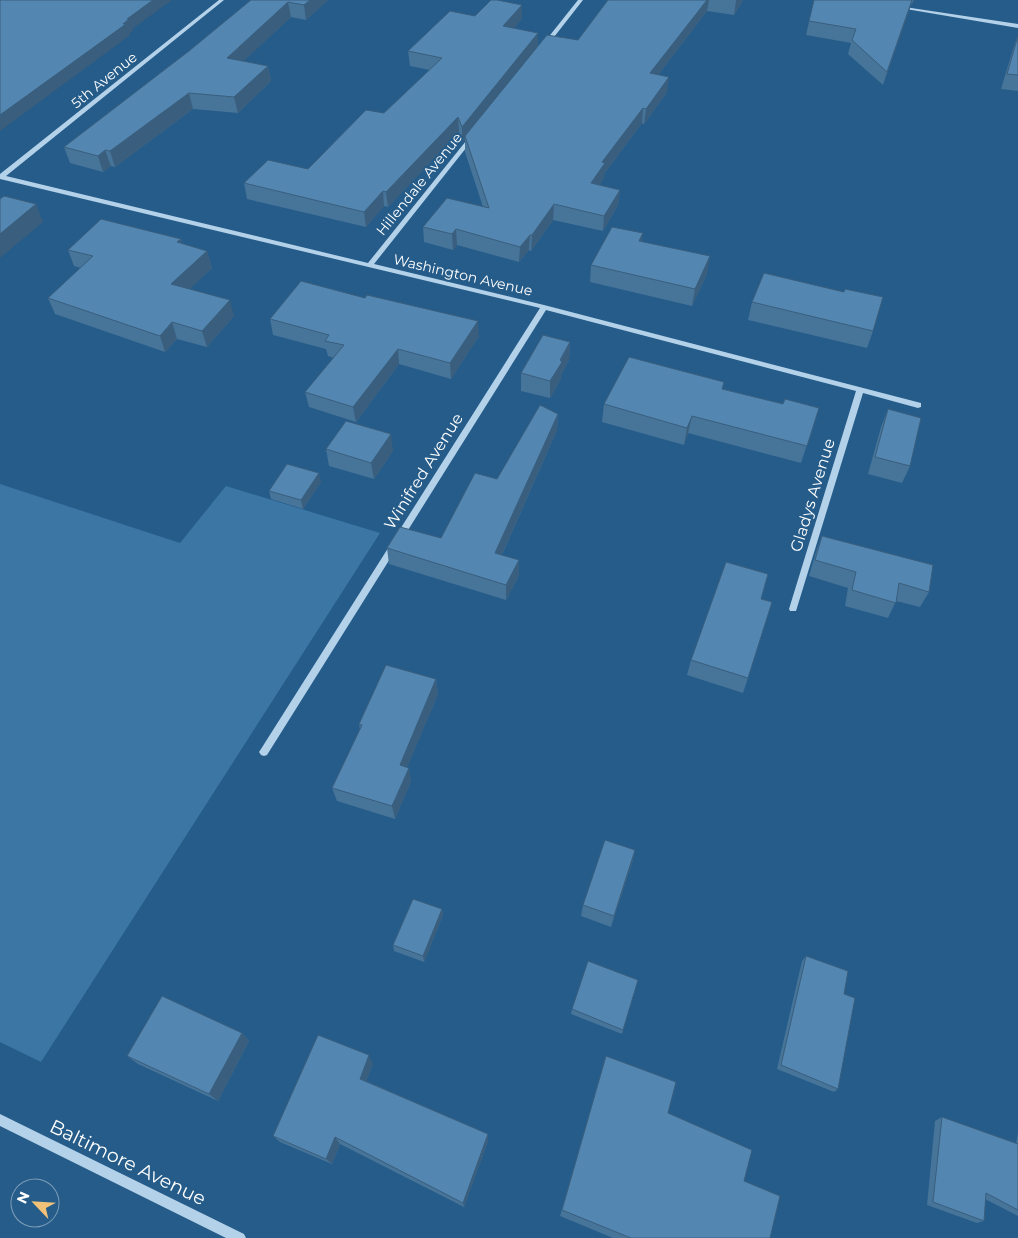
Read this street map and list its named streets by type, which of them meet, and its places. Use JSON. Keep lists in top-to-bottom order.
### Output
{
  "streets": {
    "street": [
      "5th Avenue",
      "Hillendale Avenue",
      "Washington Avenue",
      "Winifred Avenue",
      "Gladys Avenue",
      "Baltimore Avenue"
    ]
  },
  "crossings": [
    ["5th Avenue", "Washington Avenue"],
    ["Hillendale Avenue", "Washington Avenue"],
    ["Washington Avenue", "Winifred Avenue"],
    ["Washington Avenue", "Gladys Avenue"]
  ],
  "north": "top left"
}
